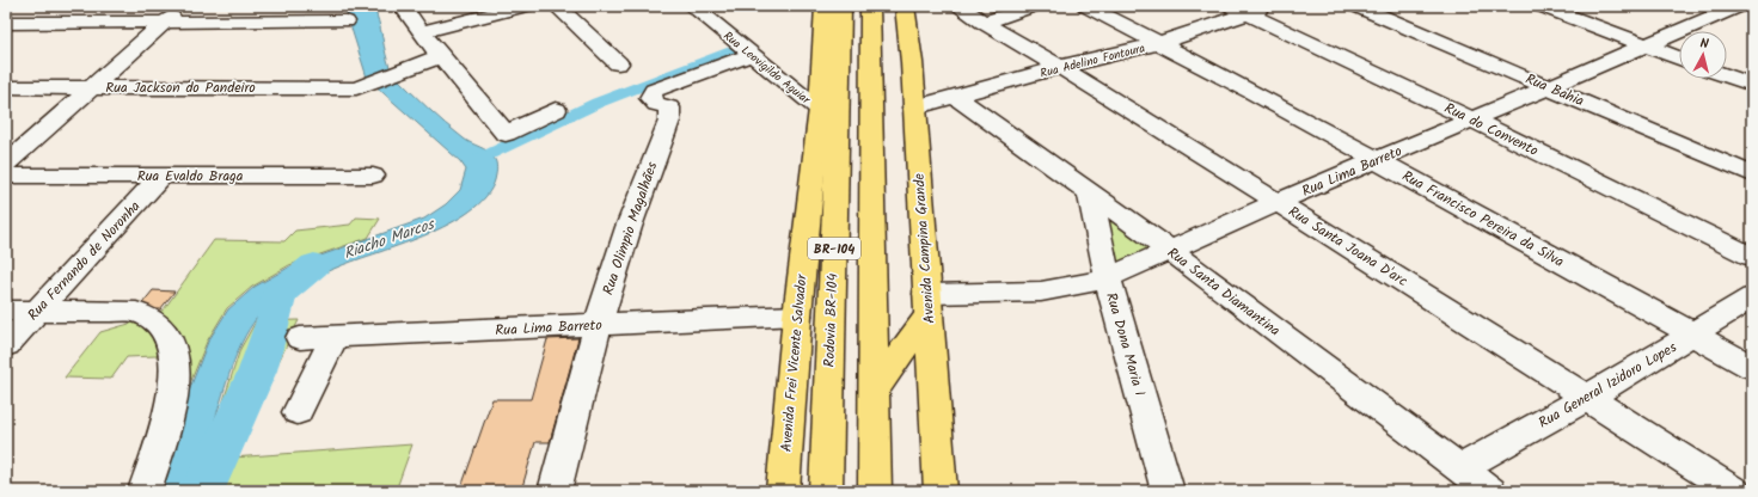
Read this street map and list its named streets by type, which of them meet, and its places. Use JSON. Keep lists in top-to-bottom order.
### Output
{
  "streets": {
    "main road": [
      "BR-104",
      "Avenida Campina Grande",
      "Rodovia BR-104",
      "Avenida Frei Vicente Salvador"
    ],
    "street": [
      "Rua Adelino Fontoura",
      "Rua Leovigildo Aguiar",
      "Rua Jackson do Pandeiro",
      "Rua Bahia",
      "Rua do Convento",
      "Rua Lima Barreto",
      "Rua Evaldo Braga",
      "Rua Francisco Pereira da Silva",
      "Rua Olimpio Magalhães",
      "Rua Santa Joana D'arc",
      "Rua Fernando de Noronha",
      "Rua Santa Diamantina",
      "Rua Dona Maria I",
      "Rua General Izidoro Lopes"
    ]
  },
  "crossings": [
    ["Rua Adelino Fontoura", "Rua do Convento"],
    ["Rua Adelino Fontoura", "Rua Francisco Pereira da Silva"],
    ["Rua Adelino Fontoura", "Rua Santa Joana D'arc"],
    ["Rua Adelino Fontoura", "Avenida Campina Grande"],
    ["Rua Adelino Fontoura", "Rua Santa Diamantina"],
    ["Rua Leovigildo Aguiar", "Rua Olimpio Magalhães"],
    ["Rua Leovigildo Aguiar", "Avenida Frei Vicente Salvador"],
    ["Rua Bahia", "Rua Lima Barreto"],
    ["Rua do Convento", "Rua Lima Barreto"],
    ["Rua Lima Barreto", "Rua Francisco Pereira da Silva"],
    ["Rua Lima Barreto", "Rua Olimpio Magalhães"],
    ["Rua Lima Barreto", "Rua Santa Joana D'arc"],
    ["Rua Lima Barreto", "Avenida Campina Grande"],
    ["Rua Lima Barreto", "Rua Santa Diamantina"],
    ["Rua Lima Barreto", "Rua Dona Maria I"],
    ["Rua Lima Barreto", "Avenida Frei Vicente Salvador"],
    ["Rua Evaldo Braga", "Rua Fernando de Noronha"],
    ["Rua Francisco Pereira da Silva", "Rua General Izidoro Lopes"],
    ["Rua Santa Joana D'arc", "Rua General Izidoro Lopes"],
    ["Rua Santa Diamantina", "Rua Dona Maria I"],
    ["Rua Santa Diamantina", "Rua General Izidoro Lopes"]
  ],
  "water": ["Riacho Marcos"],
  "north": "top"
}
